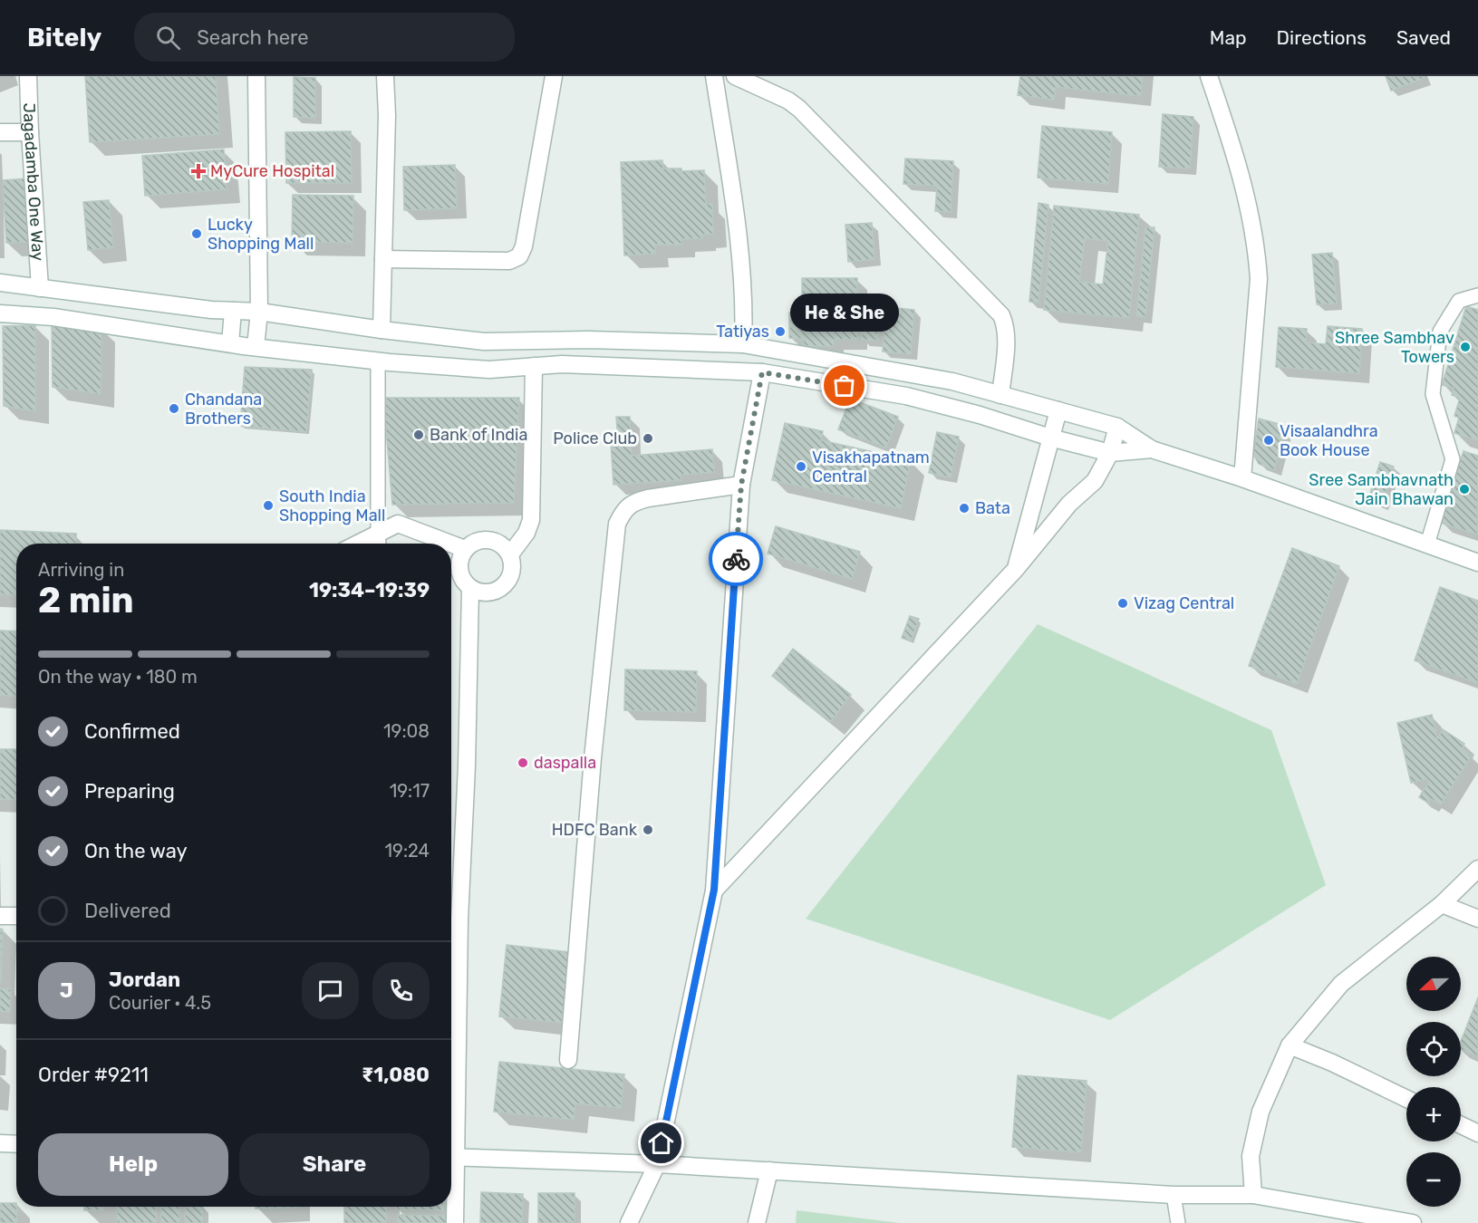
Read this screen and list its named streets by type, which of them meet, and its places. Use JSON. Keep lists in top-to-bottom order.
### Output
{
  "streets": {
    "street": ["Jagadamba One Way"]
  },
  "places": {
    "health": ["MyCure Hospital"],
    "other": [
      "Lucky Shopping Mall",
      "Tatiyas",
      "Shree Sambhav Towers",
      "He & She",
      "Chandana Brothers",
      "Bank of India",
      "Police Club",
      "Visaalandhra Book House",
      "Visakhapatnam Central",
      "Sree Sambhavnath Jain Bhawan",
      "South India Shopping Mall",
      "Bata",
      "Vizag Central",
      "daspalla",
      "HDFC Bank"
    ]
  },
  "north": "left",
  "page": {
    "header": "Bitely",
    "search": "Search here",
    "nav": ["Map", "Directions", "Saved"],
    "bubble": "He & She",
    "heading": ["2 min", "Arriving in", "19:34–19:39"],
    "panel": [
      "Jordan",
      "Courier · 4.5",
      "Order #9211",
      "₹1,080"
    ],
    "bar": "On the way · 180 m",
    "list": [
      ["Confirmed", "19:08"],
      ["Preparing", "19:17"],
      ["On the way", "19:24"],
      "Delivered"
    ],
    "map_buttons": ["+", "−"],
    "round": "J",
    "buttons": ["Help", "Share"]
  }
}
